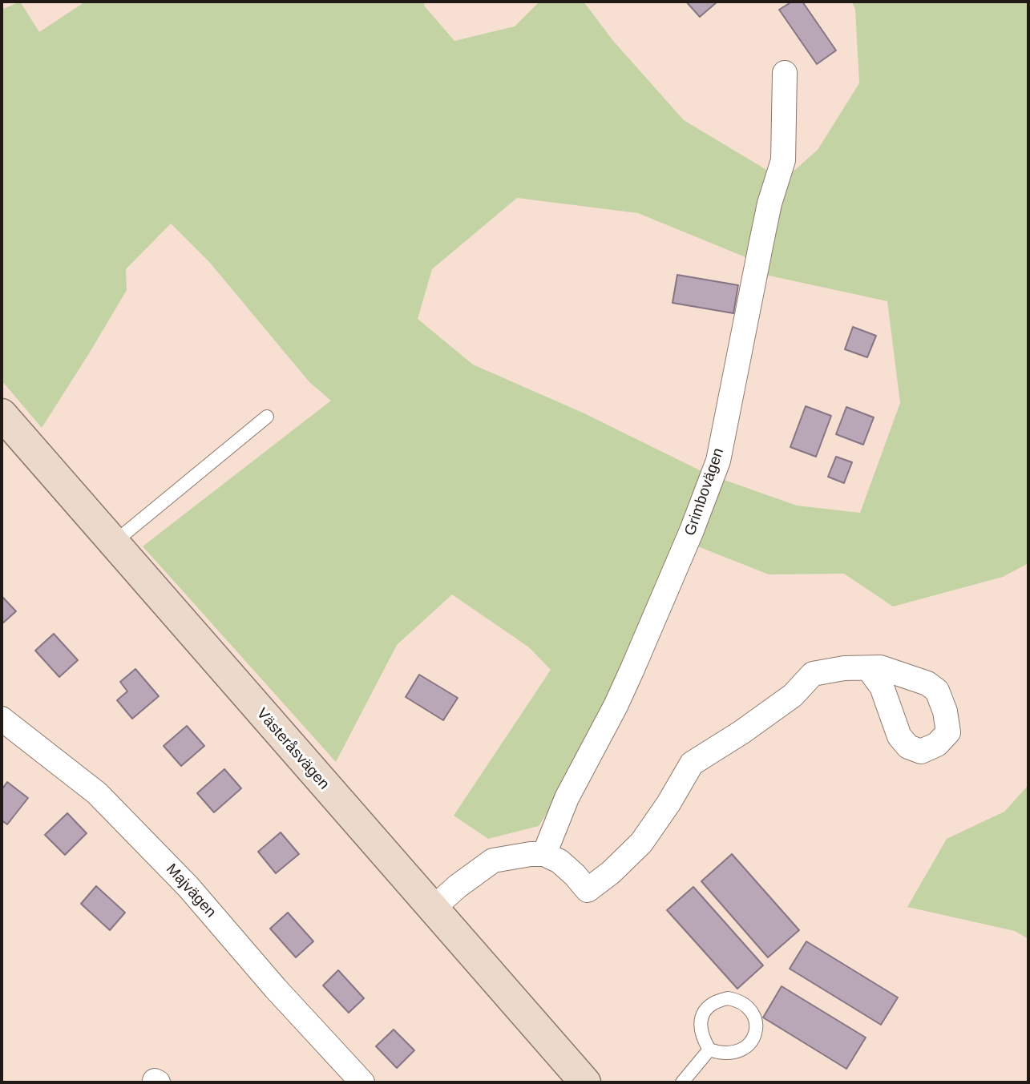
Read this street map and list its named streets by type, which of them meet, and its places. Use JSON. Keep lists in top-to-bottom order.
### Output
{
  "streets": {
    "street": ["Grimbovägen", "Västeråsvägen", "Majvägen"]
  }
}
